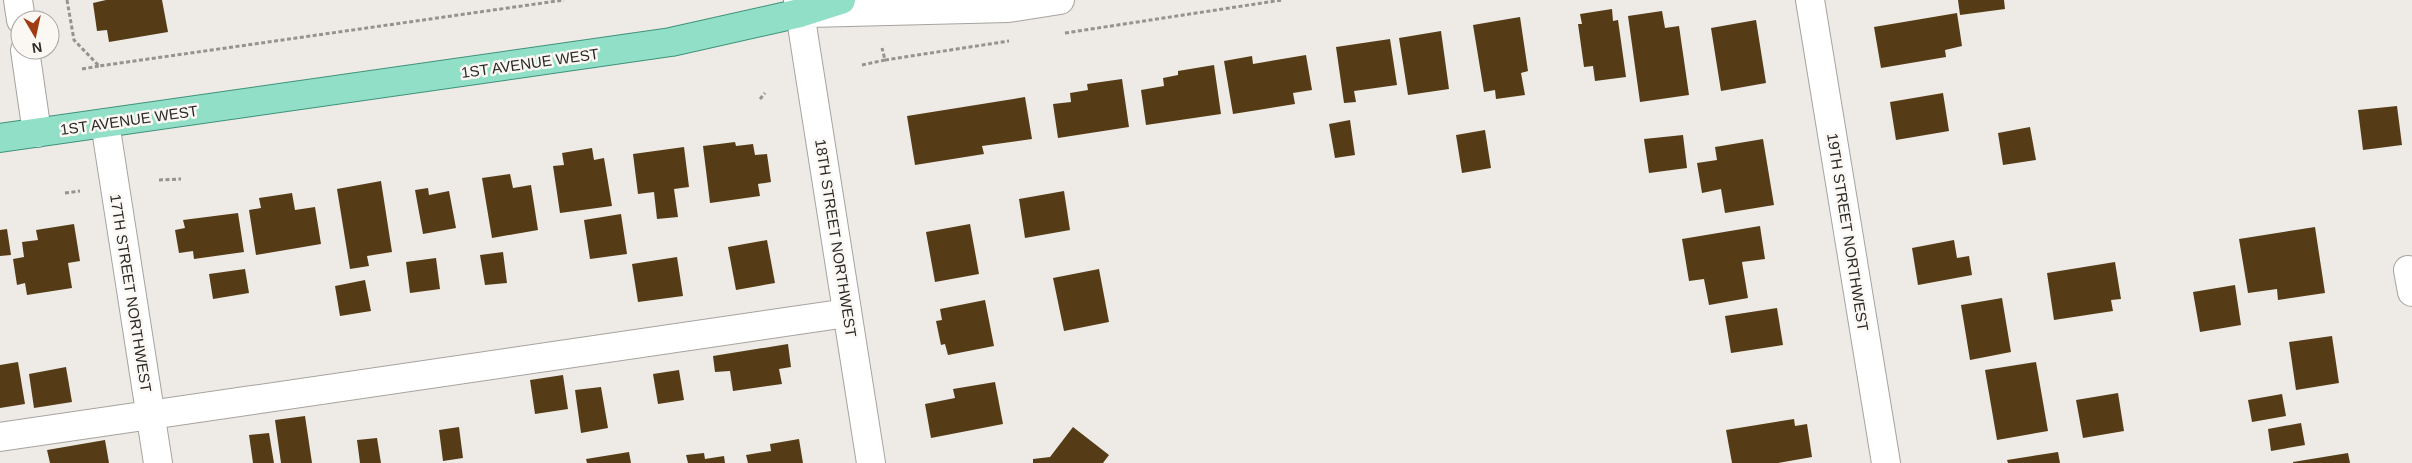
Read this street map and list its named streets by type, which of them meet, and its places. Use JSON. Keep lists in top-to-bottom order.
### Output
{
  "streets": {
    "main road": ["1ST AVENUE WEST"],
    "street": ["19TH STREET NORTHWEST", "18TH STREET NORTHWEST", "17TH STREET NORTHWEST"]
  },
  "crossings": [
    ["1ST AVENUE WEST", "18TH STREET NORTHWEST"],
    ["1ST AVENUE WEST", "17TH STREET NORTHWEST"]
  ],
  "north": "bottom"
}
